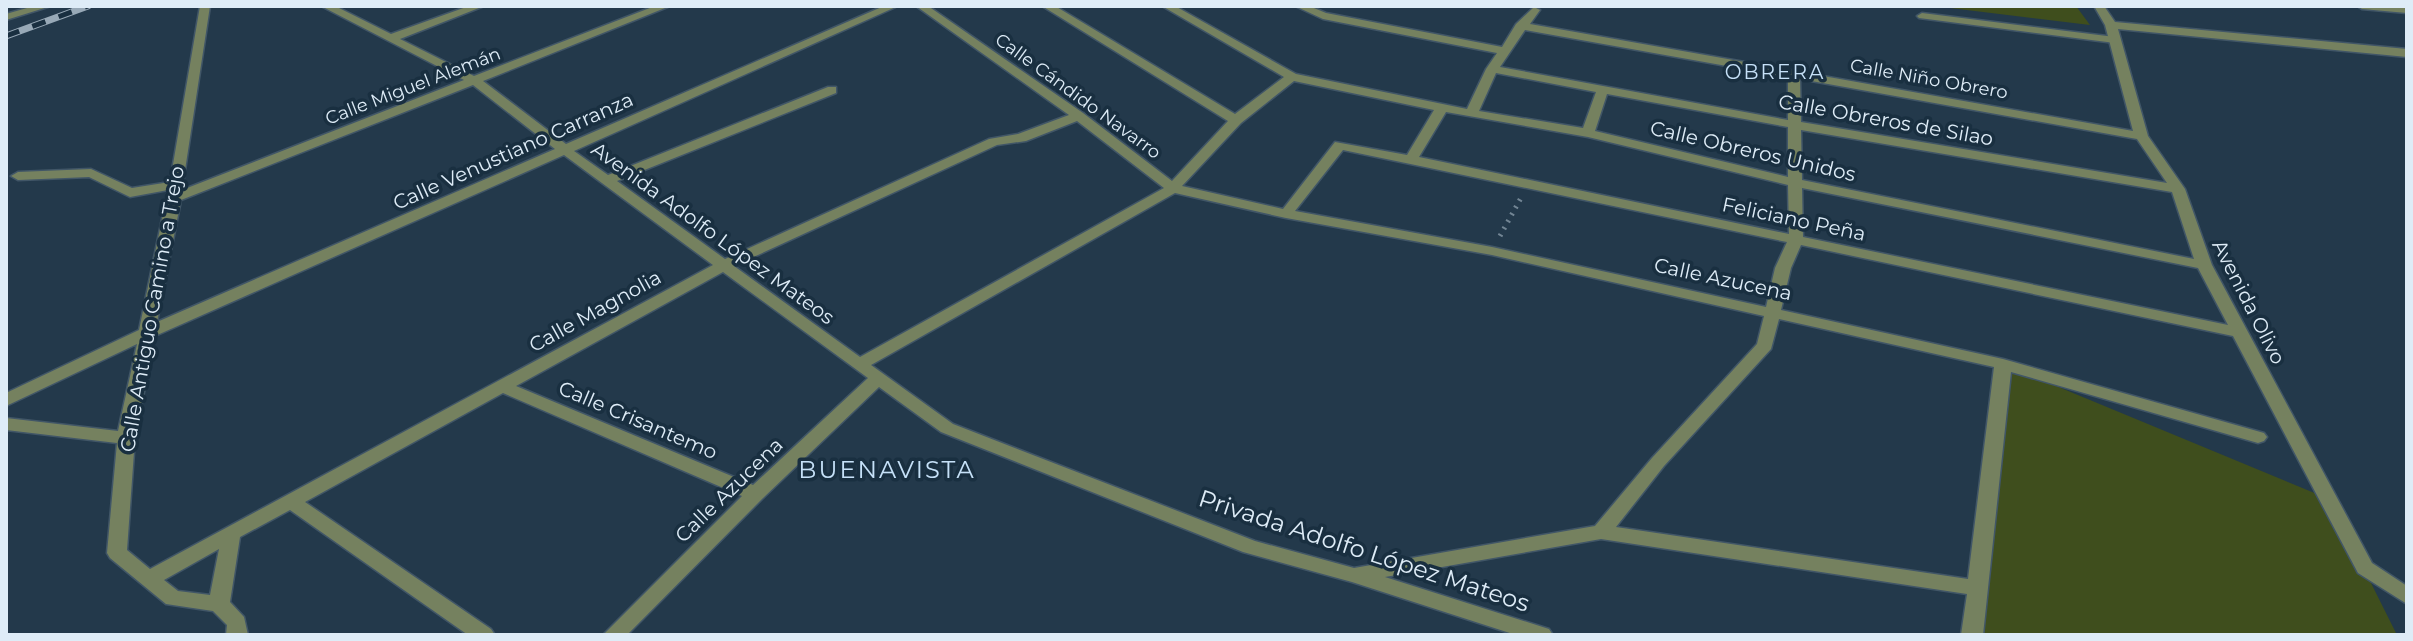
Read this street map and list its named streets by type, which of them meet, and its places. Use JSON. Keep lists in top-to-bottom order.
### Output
{
  "streets": {
    "street": [
      "Calle Niño Obrero",
      "Calle Miguel Alemán",
      "Calle Cándido Navarro",
      "Calle Obreros de Silao",
      "Calle Venustiano Carranza",
      "Calle Obreros Unidos",
      "Feliciano Peña",
      "Avenida Adolfo López Mateos",
      "Calle Azucena",
      "Avenida Olivo",
      "Calle Antiguo Camino a Trejo",
      "Calle Magnolia",
      "Calle Crisantemo",
      "Privada Adolfo López Mateos"
    ]
  },
  "crossings": [
    ["Calle Niño Obrero", "Avenida Olivo"],
    ["Calle Miguel Alemán", "Avenida Adolfo López Mateos"],
    ["Calle Miguel Alemán", "Calle Antiguo Camino a Trejo"],
    ["Calle Cándido Navarro", "Calle Azucena"],
    ["Calle Cándido Navarro", "Calle Magnolia"],
    ["Calle Obreros de Silao", "Avenida Olivo"],
    ["Calle Venustiano Carranza", "Avenida Adolfo López Mateos"],
    ["Calle Venustiano Carranza", "Calle Antiguo Camino a Trejo"],
    ["Calle Obreros Unidos", "Avenida Olivo"],
    ["Feliciano Peña", "Calle Azucena"],
    ["Feliciano Peña", "Avenida Olivo"],
    ["Avenida Adolfo López Mateos", "Calle Azucena"],
    ["Avenida Adolfo López Mateos", "Calle Magnolia"],
    ["Avenida Adolfo López Mateos", "Privada Adolfo López Mateos"],
    ["Calle Azucena", "Calle Crisantemo"],
    ["Calle Antiguo Camino a Trejo", "Calle Magnolia"],
    ["Calle Magnolia", "Calle Crisantemo"]
  ],
  "districts": ["OBRERA", "BUENAVISTA"]
}
